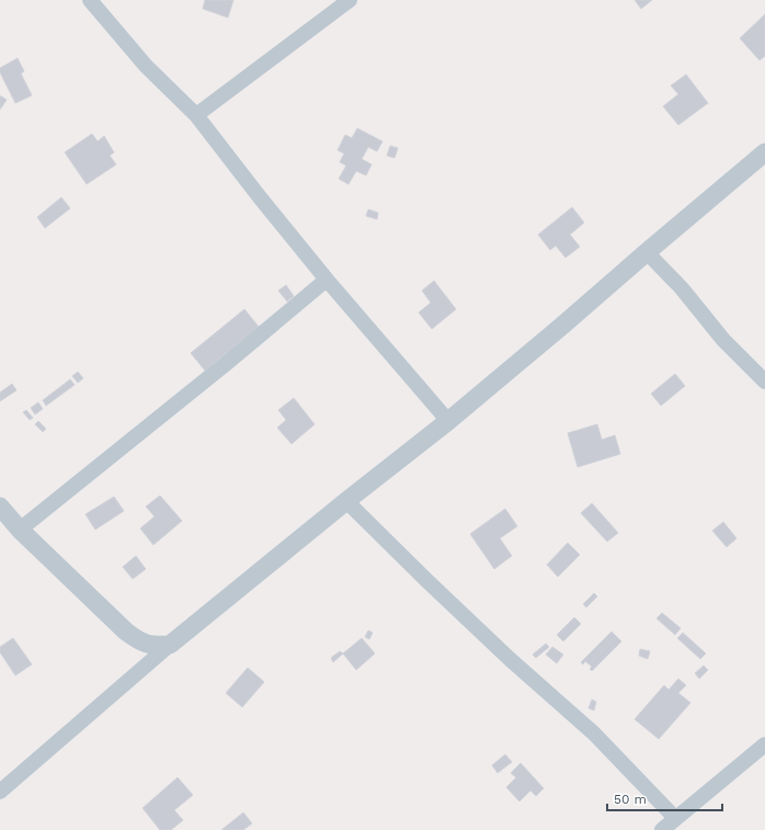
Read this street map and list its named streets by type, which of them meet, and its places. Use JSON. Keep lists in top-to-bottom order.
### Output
{
  "scale_bar": "50 m"
}
